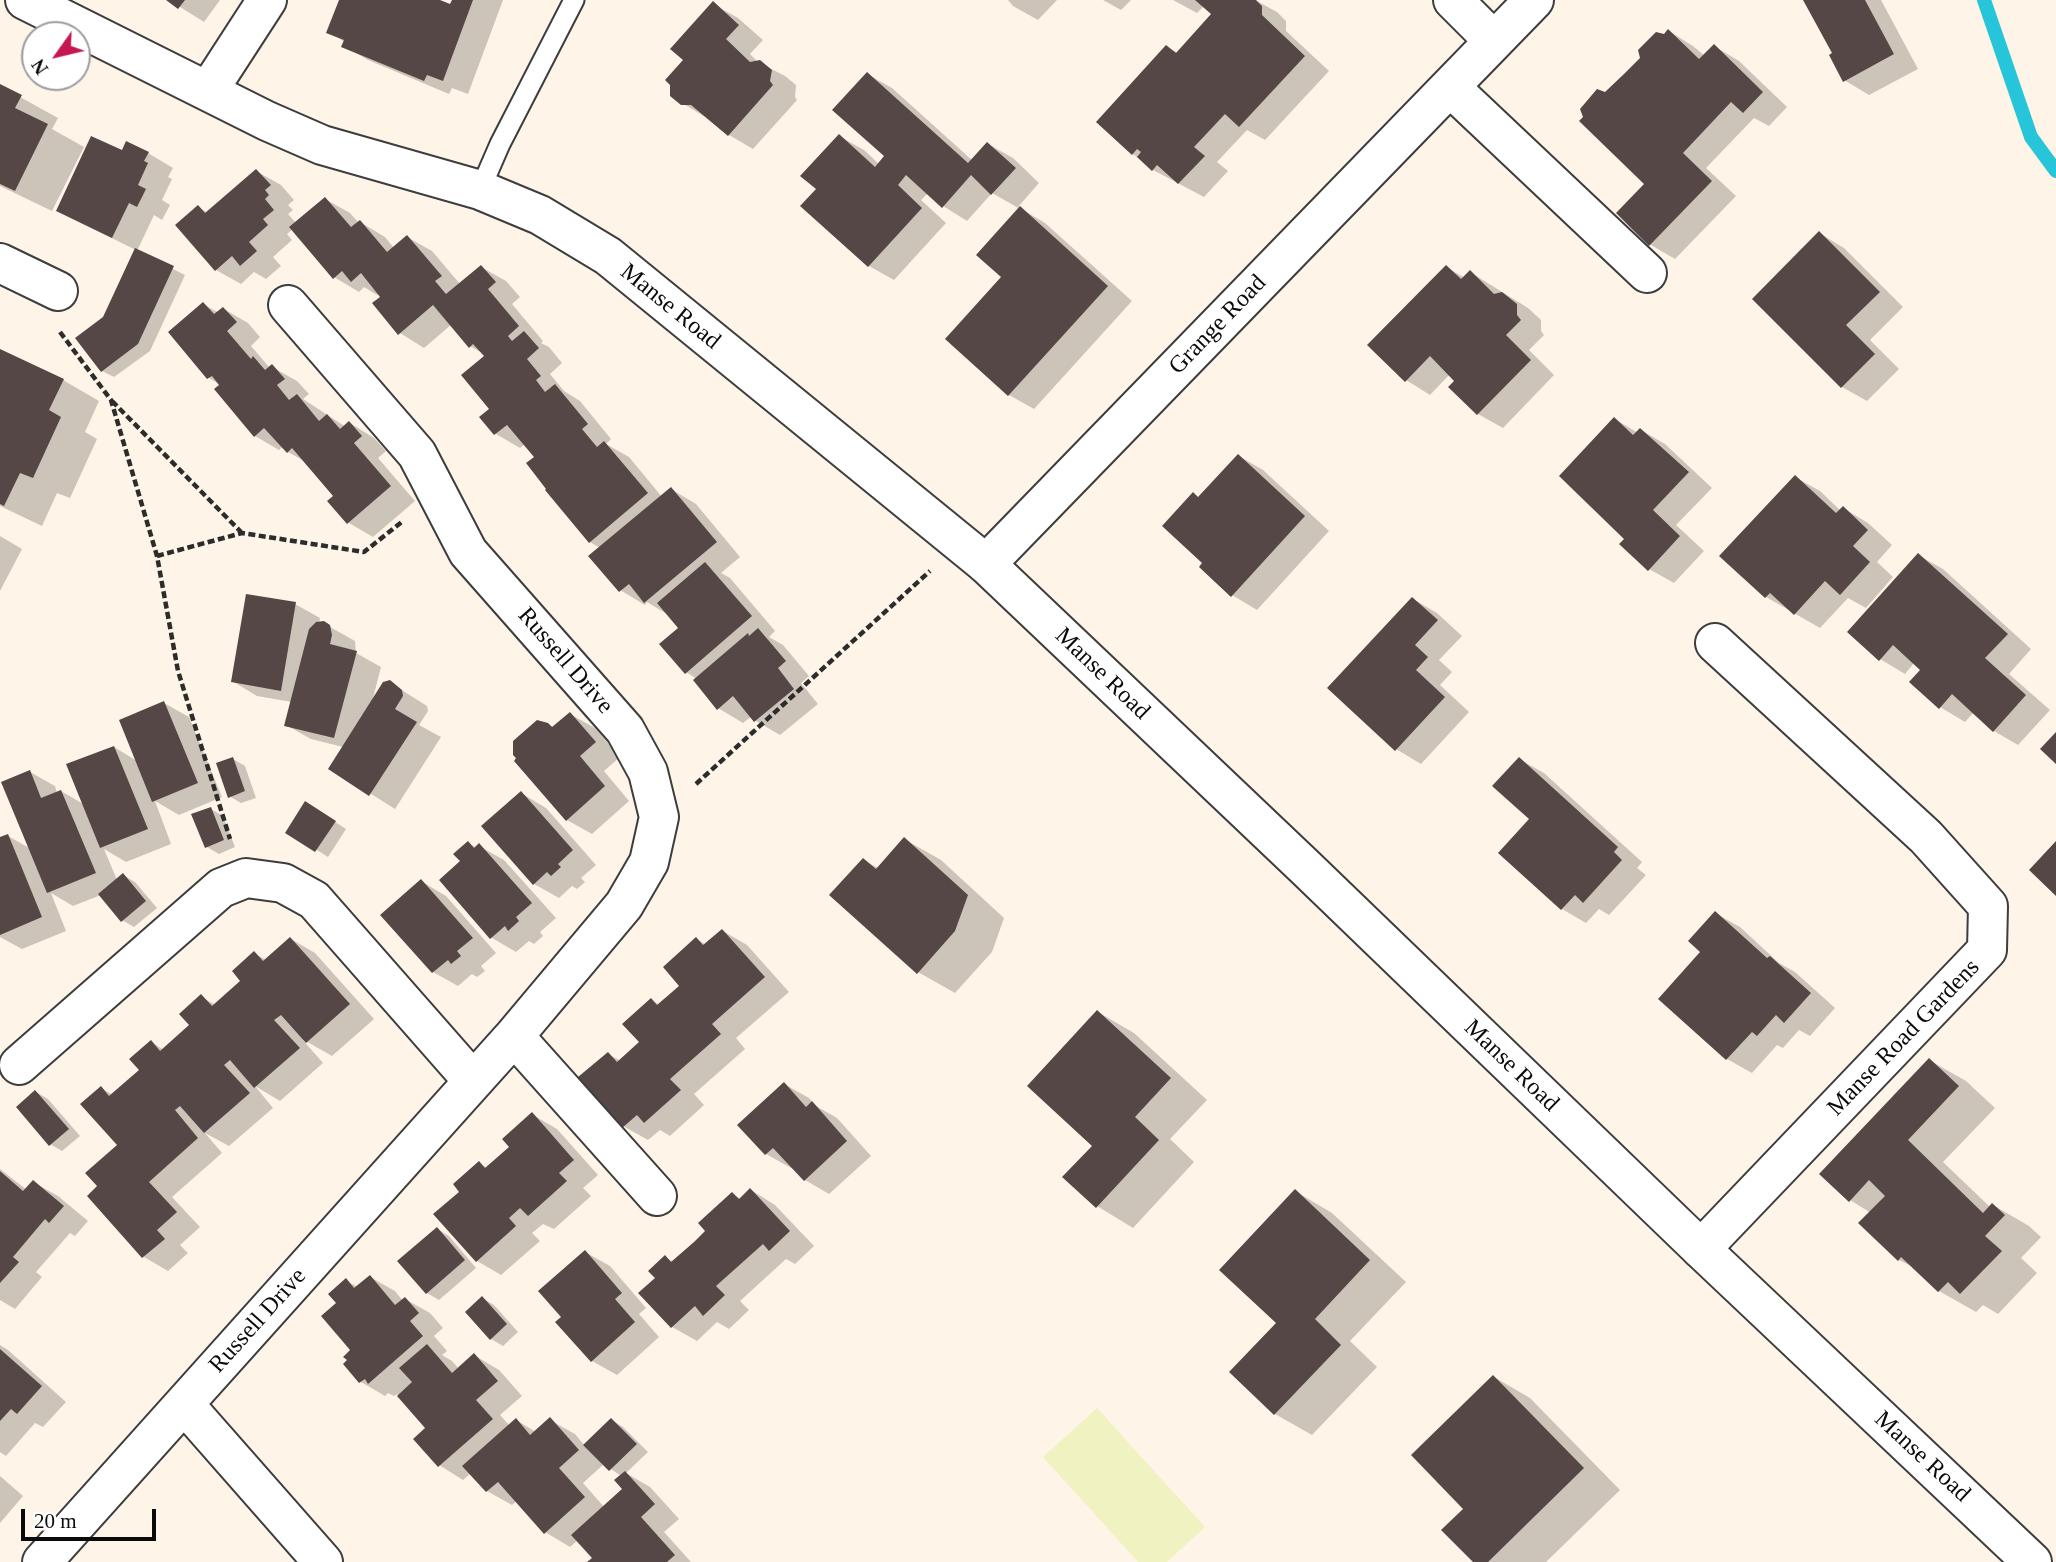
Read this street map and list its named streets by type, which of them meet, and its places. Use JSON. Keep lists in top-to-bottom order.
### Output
{
  "streets": {
    "street": [
      "Manse Road",
      "Grange Road",
      "Russell Drive",
      "Manse Road Gardens"
    ]
  },
  "crossings": [
    ["Manse Road", "Grange Road"],
    ["Manse Road", "Manse Road Gardens"]
  ],
  "scale_bar": "20 m",
  "north": "bottom left"
}
